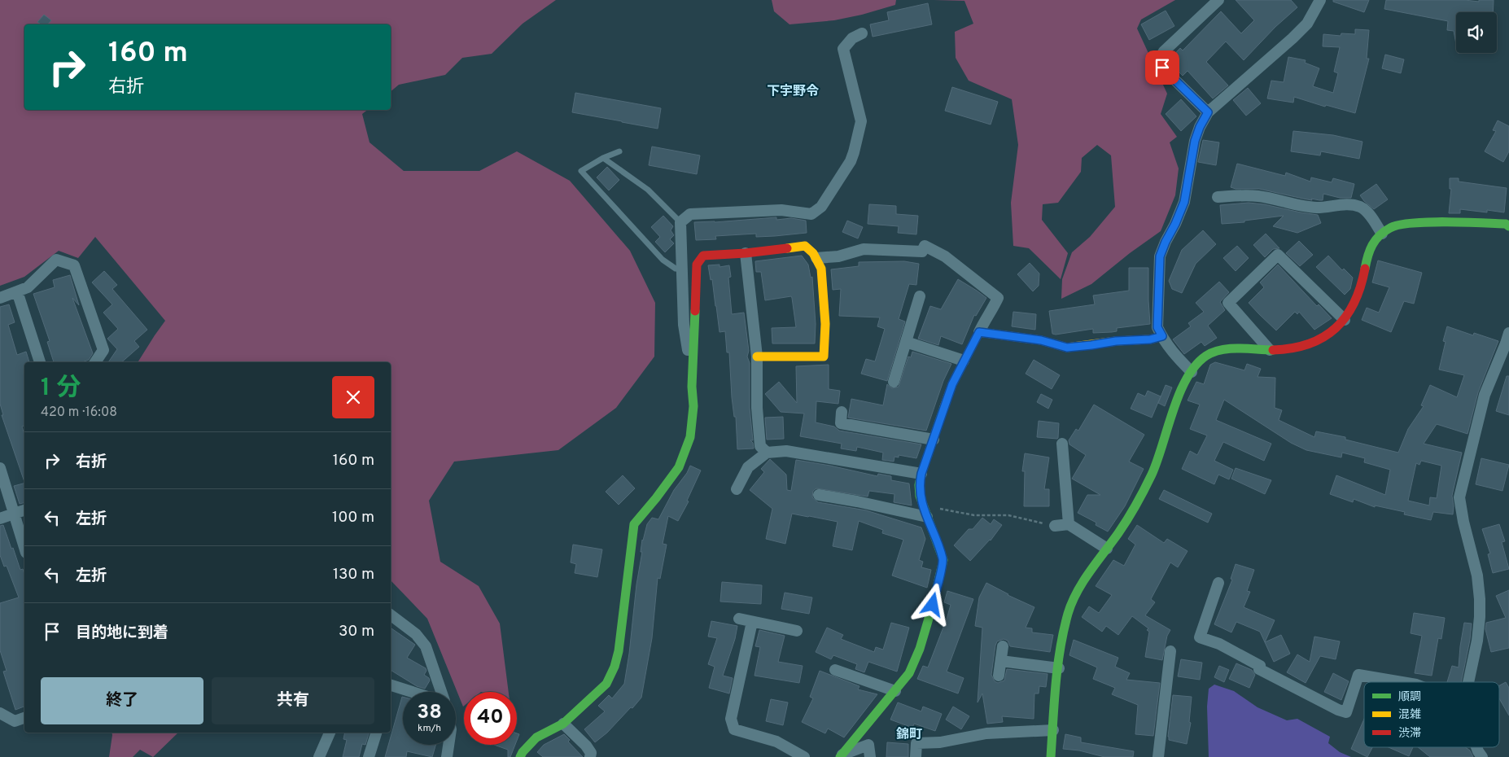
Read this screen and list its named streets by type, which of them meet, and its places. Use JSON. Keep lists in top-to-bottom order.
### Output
{
  "districts": ["下宇野令", "錦町"],
  "legend": ["順調", "混雑", "渋滞"],
  "page": {
    "turn": ["160 m", "右折"],
    "heading": ["1 分", "420 m · 16:08"],
    "list": [
      {
        "name": "右折",
        "value": "160 m"
      },
      {
        "name": "左折",
        "value": "100 m"
      },
      {
        "name": "左折",
        "value": "130 m"
      },
      {
        "name": "目的地に到着",
        "value": "30 m"
      }
    ],
    "buttons": ["終了", "共有"],
    "speed": "38 km/h",
    "limit": "40"
  }
}
